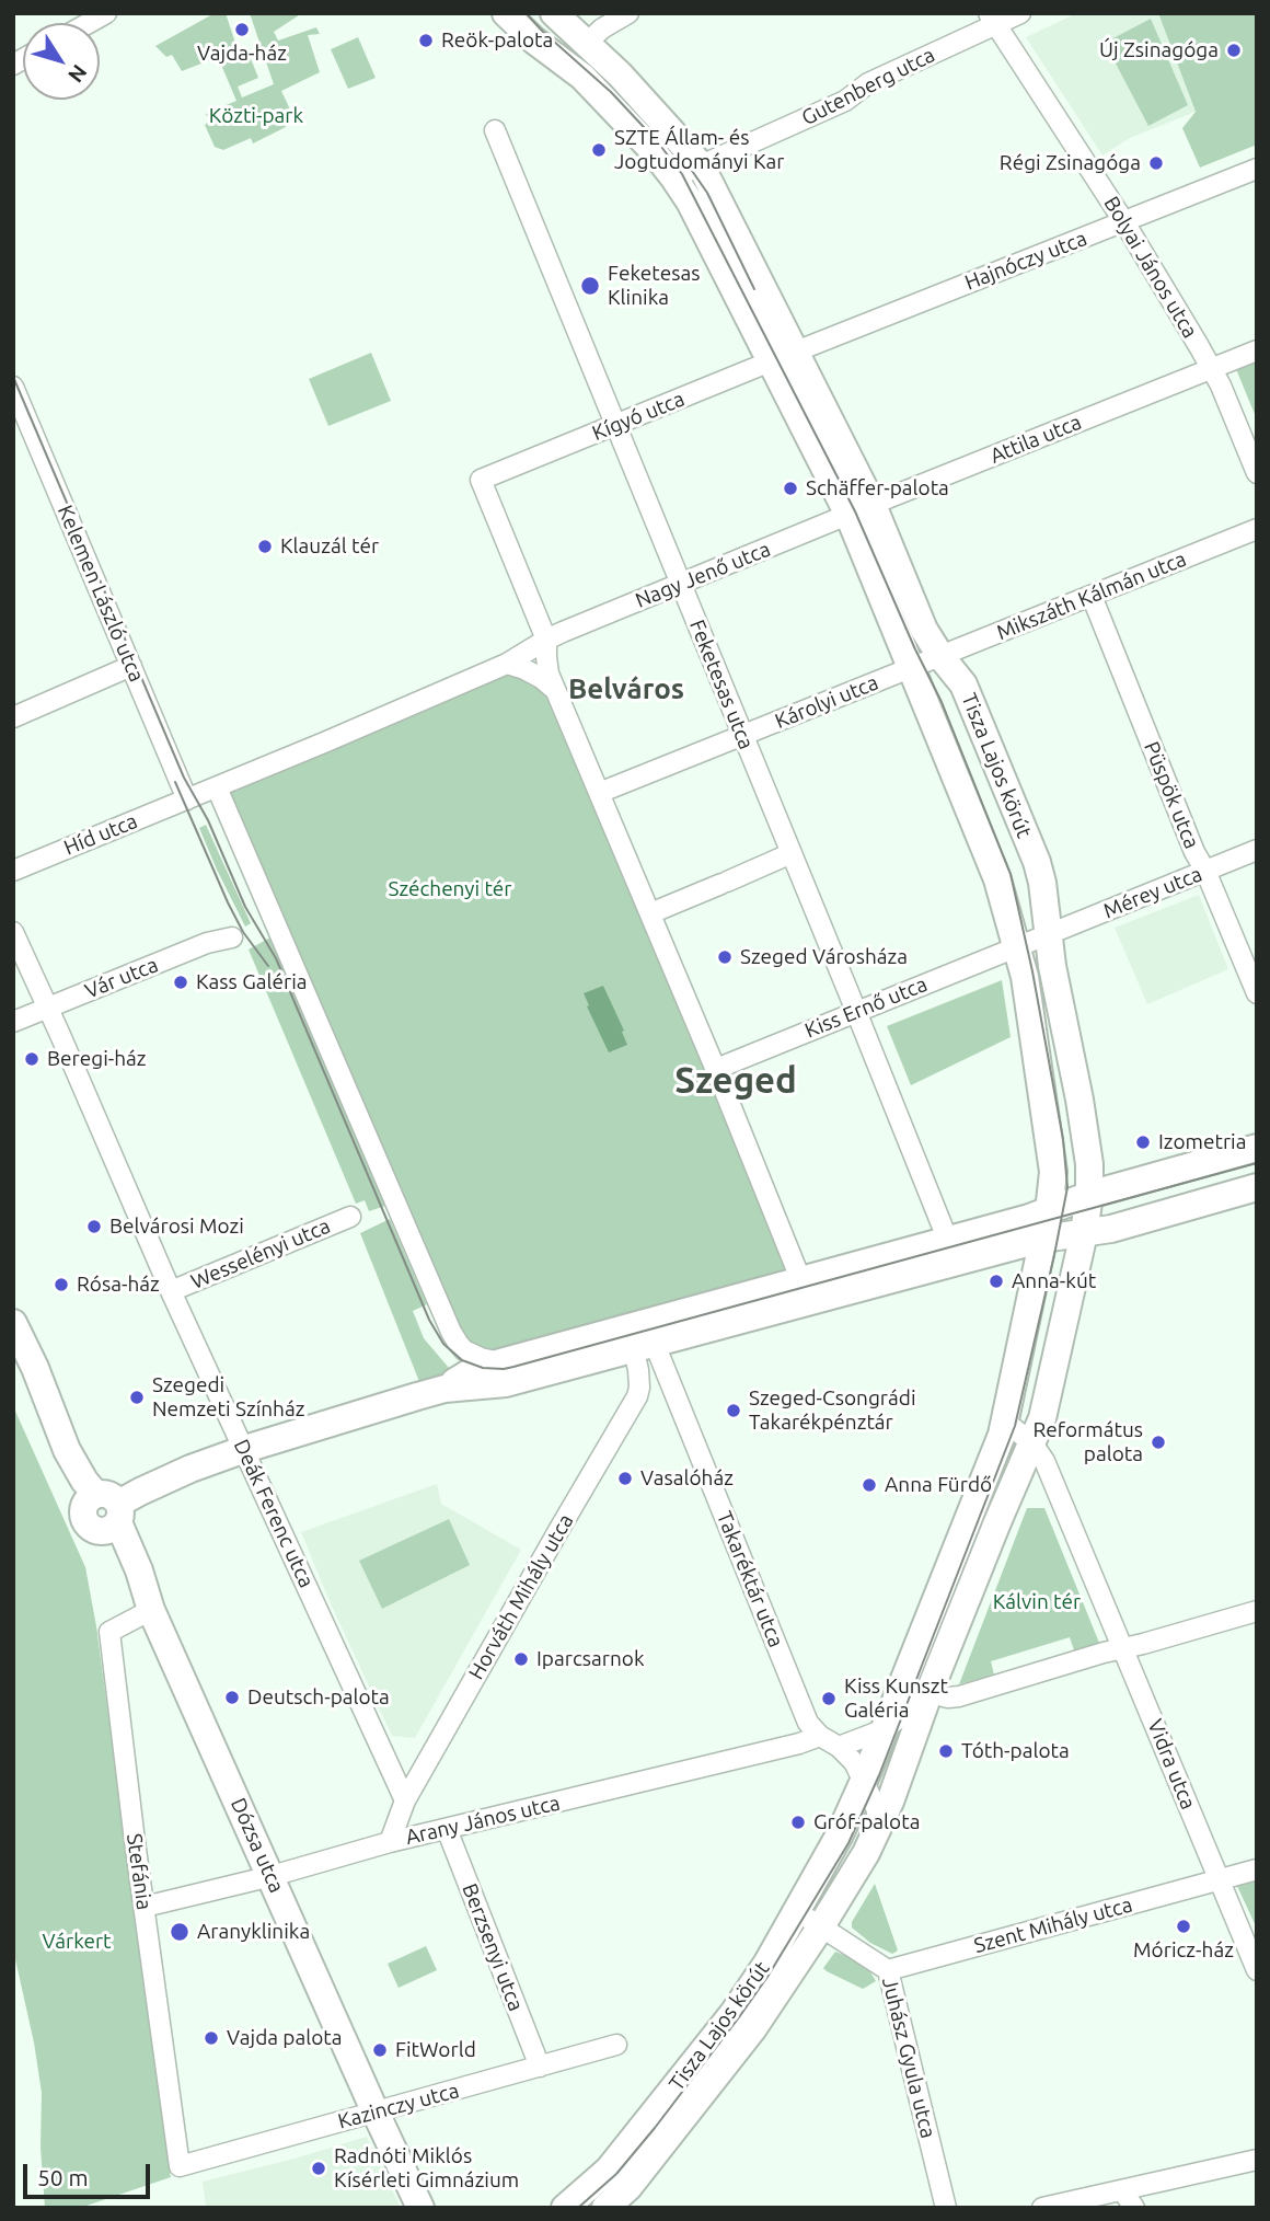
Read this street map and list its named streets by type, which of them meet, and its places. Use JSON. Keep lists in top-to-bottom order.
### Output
{
  "streets": {
    "street": [
      "Gutenberg utca",
      "Hajnóczy utca",
      "Bolyai János utca",
      "Kígyó utca",
      "Attila utca",
      "Nagy Jenő utca",
      "Kelemen László utca",
      "Mikszáth Kálmán utca",
      "Feketesas utca",
      "Károlyi utca",
      "Tisza Lajos körút",
      "Püspök utca",
      "Híd utca",
      "Mérey utca",
      "Vár utca",
      "Kiss Ernő utca",
      "Wesselényi utca",
      "Deák Ferenc utca",
      "Takaréktár utca",
      "Horváth Mihály utca",
      "Vidra utca",
      "Arany János utca",
      "Dózsa utca",
      "Stefánia",
      "Szent Mihály utca",
      "Berzsenyi utca",
      "Juhász Gyula utca",
      "Kazinczy utca"
    ]
  },
  "crossings": [
    ["Gutenberg utca", "Bolyai János utca"],
    ["Gutenberg utca", "Tisza Lajos körút"],
    ["Hajnóczy utca", "Bolyai János utca"],
    ["Hajnóczy utca", "Kígyó utca"],
    ["Hajnóczy utca", "Tisza Lajos körút"],
    ["Bolyai János utca", "Attila utca"],
    ["Kígyó utca", "Nagy Jenő utca"],
    ["Kígyó utca", "Feketesas utca"],
    ["Kígyó utca", "Tisza Lajos körút"],
    ["Attila utca", "Nagy Jenő utca"],
    ["Attila utca", "Tisza Lajos körút"],
    ["Nagy Jenő utca", "Feketesas utca"],
    ["Nagy Jenő utca", "Tisza Lajos körút"],
    ["Kelemen László utca", "Híd utca"],
    ["Mikszáth Kálmán utca", "Károlyi utca"],
    ["Mikszáth Kálmán utca", "Tisza Lajos körút"],
    ["Mikszáth Kálmán utca", "Püspök utca"],
    ["Feketesas utca", "Károlyi utca"],
    ["Feketesas utca", "Kiss Ernő utca"],
    ["Károlyi utca", "Tisza Lajos körút"],
    ["Tisza Lajos körút", "Mérey utca"],
    ["Tisza Lajos körút", "Kiss Ernő utca"],
    ["Tisza Lajos körút", "Takaréktár utca"],
    ["Tisza Lajos körút", "Juhász Gyula utca"],
    ["Püspök utca", "Mérey utca"],
    ["Mérey utca", "Kiss Ernő utca"],
    ["Vár utca", "Deák Ferenc utca"],
    ["Wesselényi utca", "Deák Ferenc utca"],
    ["Deák Ferenc utca", "Horváth Mihály utca"],
    ["Takaréktár utca", "Arany János utca"],
    ["Horváth Mihály utca", "Arany János utca"],
    ["Vidra utca", "Szent Mihály utca"],
    ["Arany János utca", "Dózsa utca"],
    ["Arany János utca", "Stefánia"],
    ["Arany János utca", "Berzsenyi utca"],
    ["Dózsa utca", "Stefánia"],
    ["Dózsa utca", "Kazinczy utca"],
    ["Stefánia", "Kazinczy utca"],
    ["Szent Mihály utca", "Juhász Gyula utca"],
    ["Berzsenyi utca", "Kazinczy utca"]
  ],
  "districts": ["Belváros", "Szeged"],
  "parks": [
    "Közti-park",
    "Széchenyi tér",
    "Kálvin tér",
    "Várkert"
  ],
  "places": [
    "Vajda-ház",
    "Reök-palota",
    "Új Zsinagóga",
    "SZTE Állam- és Jogtudományi Kar",
    "Régi Zsinagóga",
    "Feketesas Klinika",
    "Schäffer-palota",
    "Klauzál tér",
    "Szeged Városháza",
    "Kass Galéria",
    "Beregi-ház",
    "Izometria",
    "Belvárosi Mozi",
    "Anna-kút",
    "Rósa-ház",
    "Szegedi Nemzeti Színház",
    "Szeged-Csongrádi Takarékpénztár",
    "Református palota",
    "Vasalóház",
    "Anna Fürdő",
    "Iparcsarnok",
    "Deutsch-palota",
    "Kiss Kunszt Galéria",
    "Tóth-palota",
    "Gróf-palota",
    "Móricz-ház",
    "Aranyklinika",
    "Vajda palota",
    "FitWorld",
    "Radnóti Miklós Kísérleti Gimnázium"
  ],
  "scale_bar": "50 m",
  "north": "bottom right"
}
